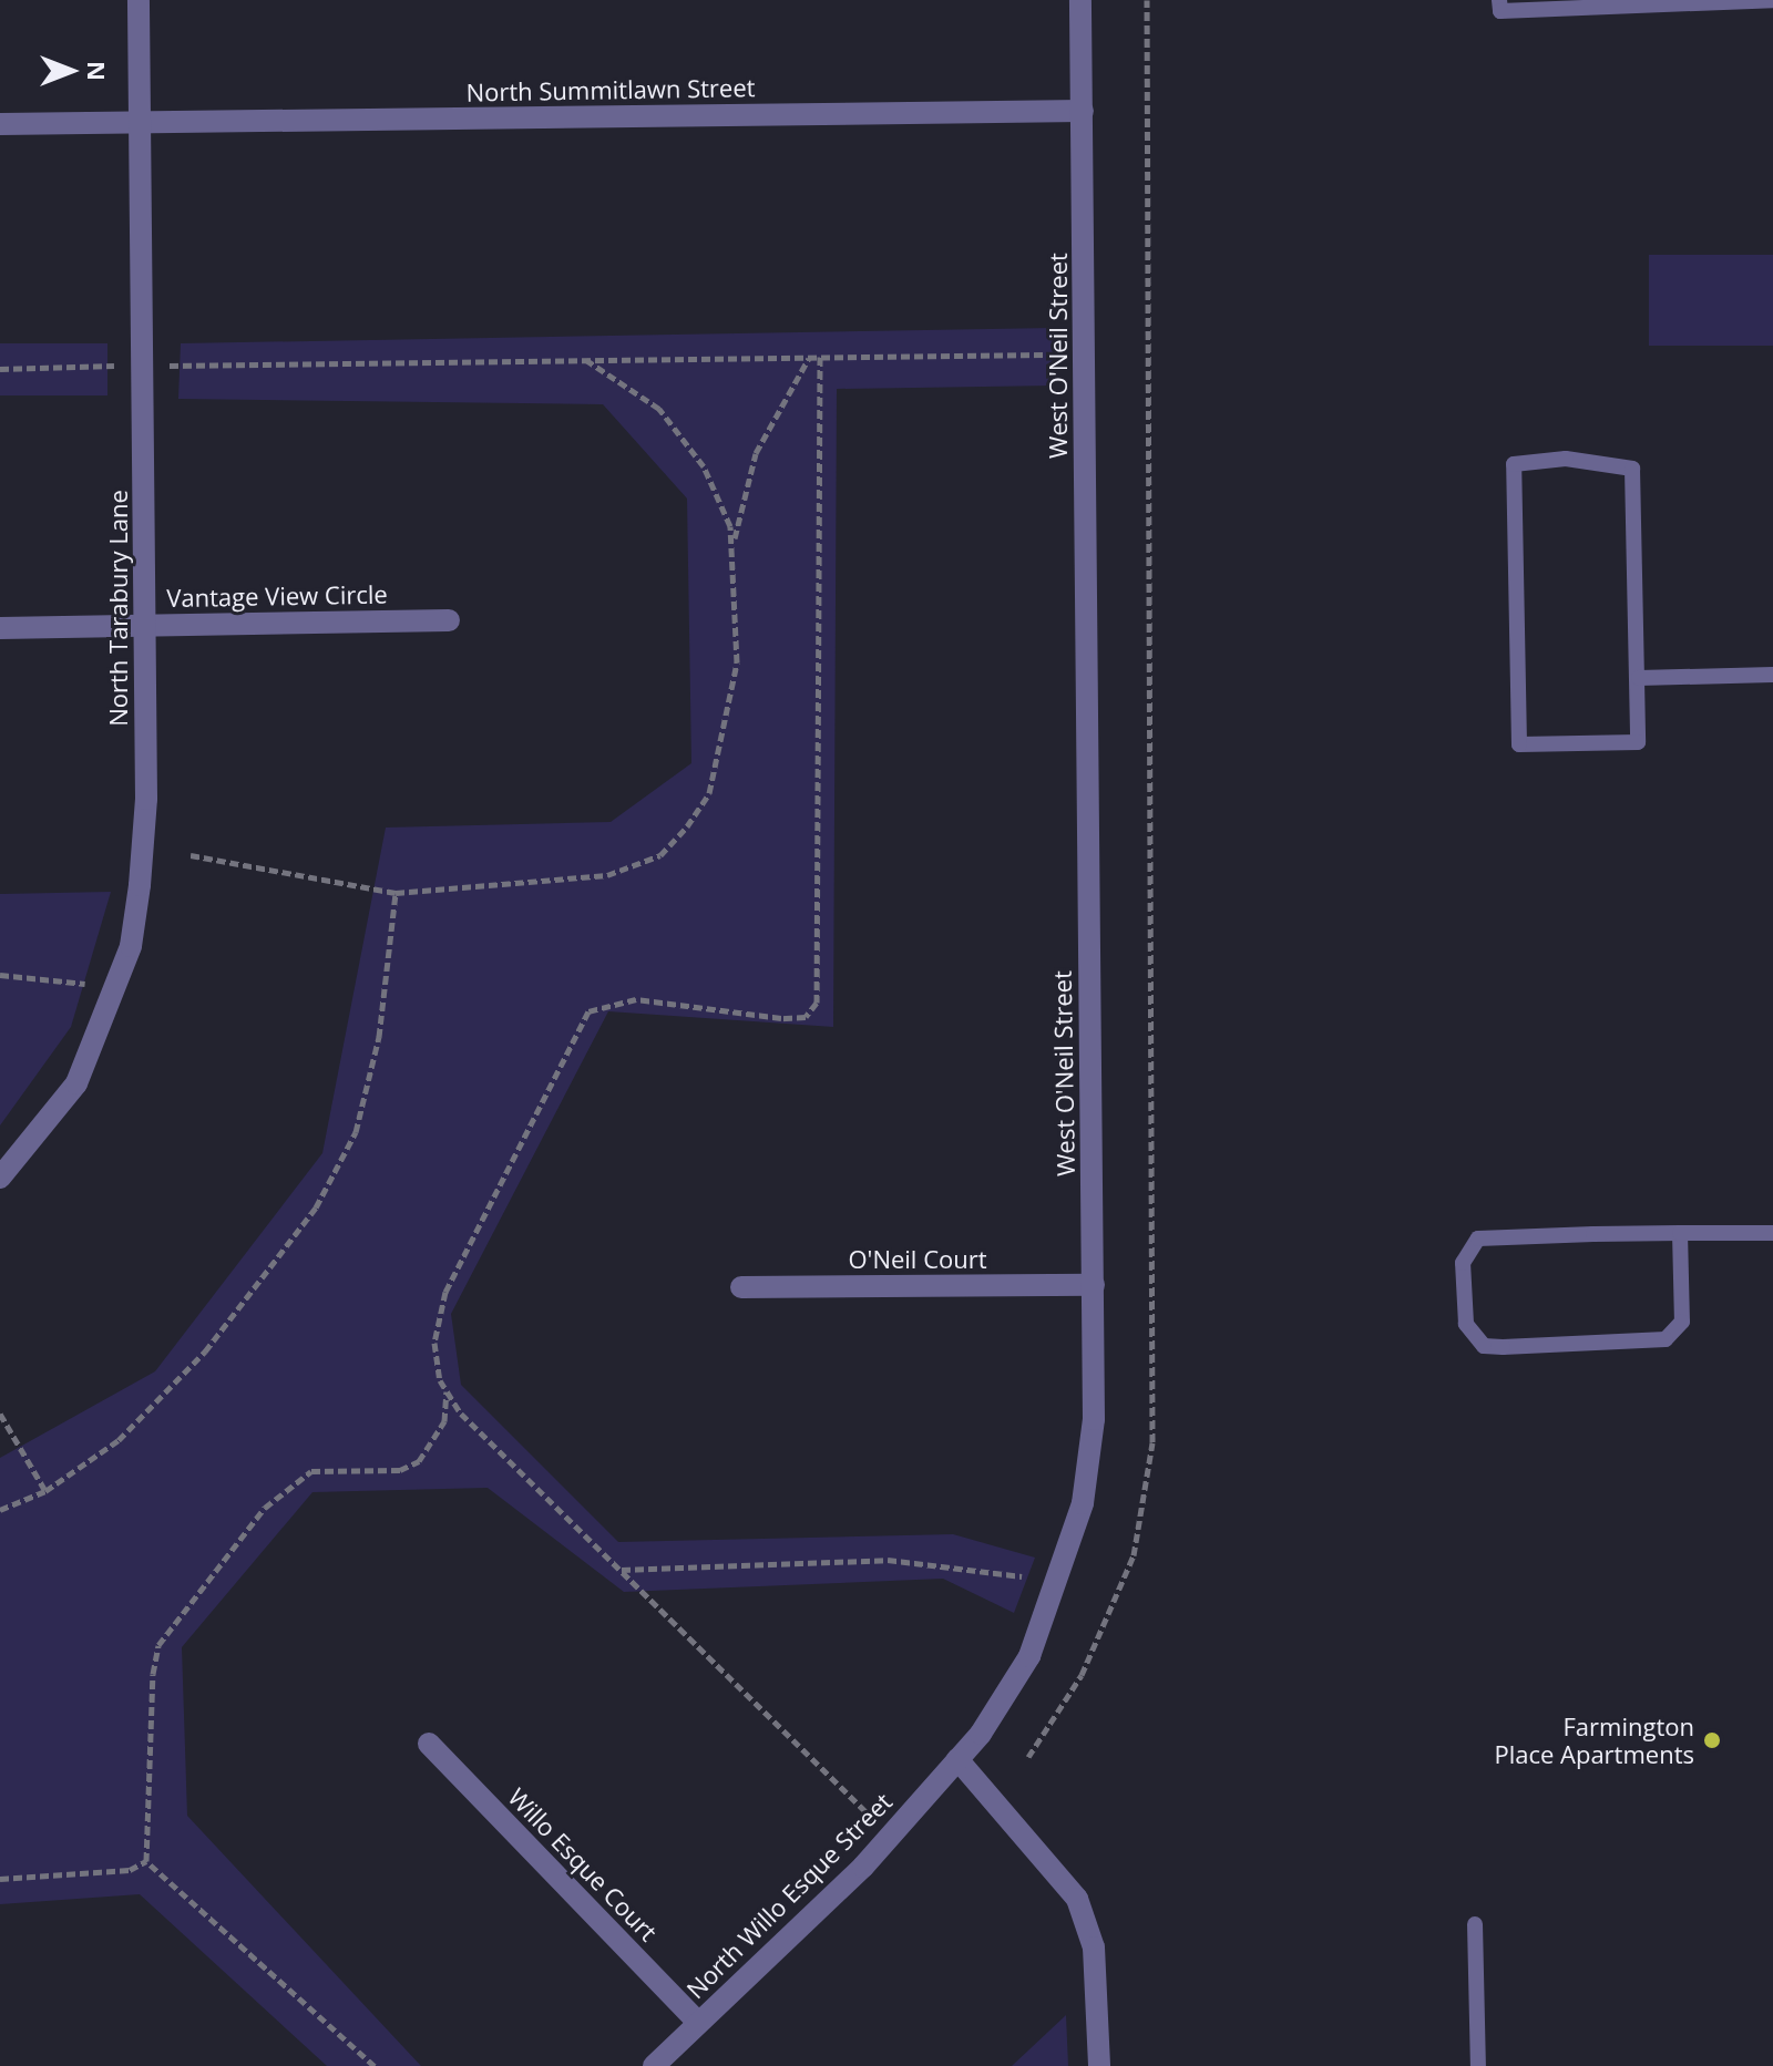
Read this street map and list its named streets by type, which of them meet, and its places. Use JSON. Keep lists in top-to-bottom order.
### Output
{
  "streets": {
    "street": [
      "North Summitlawn Street",
      "West O'Neil Street",
      "Vantage View Circle",
      "North Tarabury Lane",
      "O'Neil Court",
      "Willo Esque Court",
      "North Willo Esque Street"
    ]
  },
  "crossings": [
    ["North Summitlawn Street", "West O'Neil Street"],
    ["North Summitlawn Street", "North Tarabury Lane"],
    ["West O'Neil Street", "O'Neil Court"],
    ["West O'Neil Street", "North Willo Esque Street"],
    ["Vantage View Circle", "North Tarabury Lane"],
    ["Willo Esque Court", "North Willo Esque Street"]
  ],
  "places": ["Farmington Place Apartments"],
  "north": "right"
}
